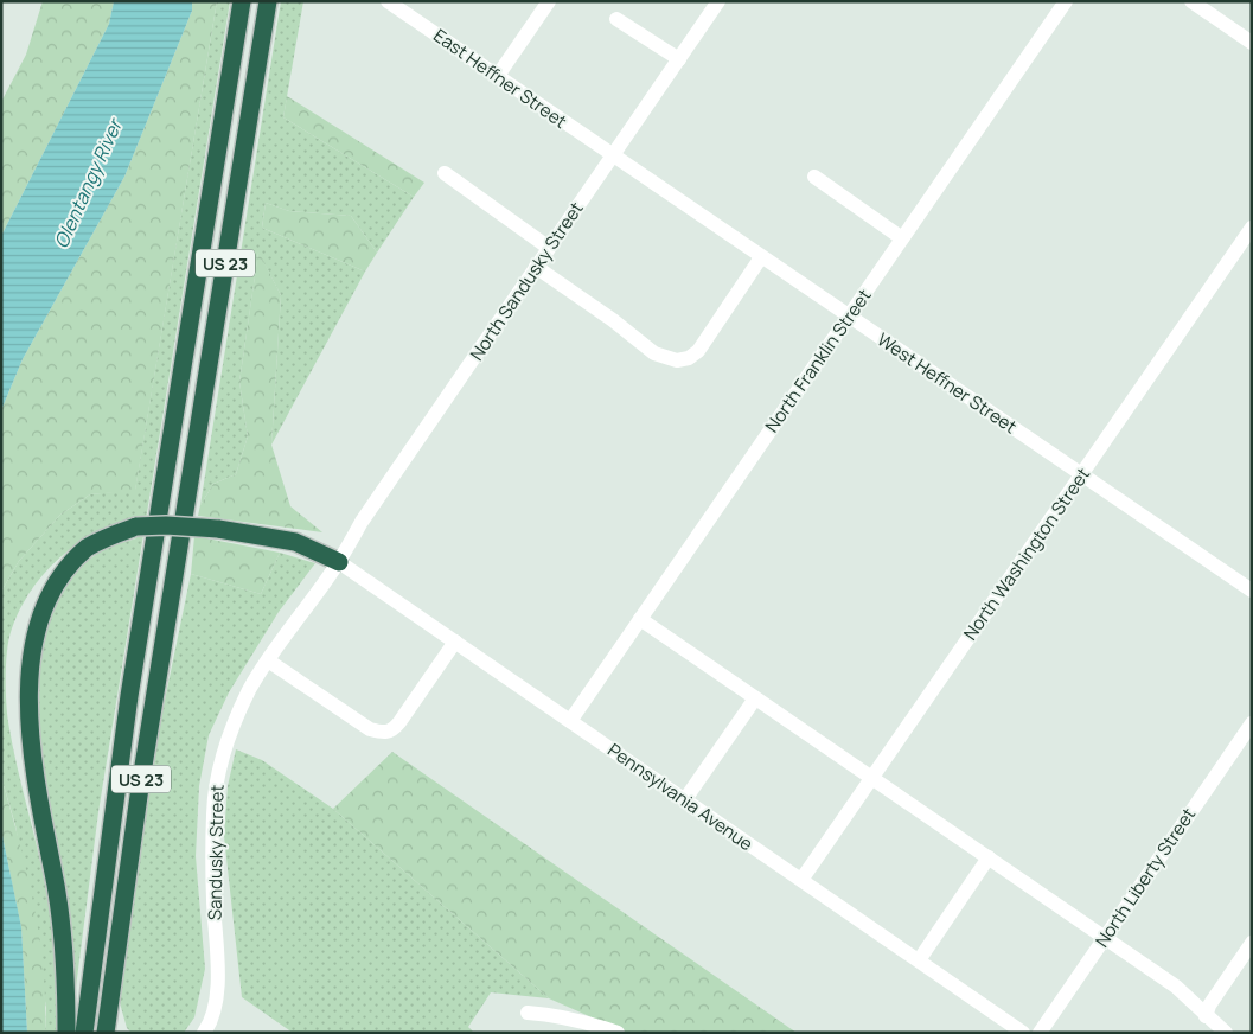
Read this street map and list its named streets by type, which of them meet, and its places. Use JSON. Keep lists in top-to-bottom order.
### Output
{
  "streets": {
    "highway": ["US 23"],
    "street": [
      "East Heffner Street",
      "North Sandusky Street",
      "North Franklin Street",
      "West Heffner Street",
      "North Washington Street",
      "Pennsylvania Avenue",
      "Sandusky Street",
      "North Liberty Street"
    ]
  },
  "crossings": [
    ["East Heffner Street", "North Sandusky Street"],
    ["East Heffner Street", "West Heffner Street"],
    ["North Sandusky Street", "West Heffner Street"],
    ["North Sandusky Street", "Pennsylvania Avenue"],
    ["North Sandusky Street", "Sandusky Street"],
    ["North Franklin Street", "West Heffner Street"],
    ["North Franklin Street", "Pennsylvania Avenue"],
    ["West Heffner Street", "North Washington Street"],
    ["North Washington Street", "Pennsylvania Avenue"],
    ["Pennsylvania Avenue", "Sandusky Street"]
  ],
  "water": ["Olentangy River"]
}
